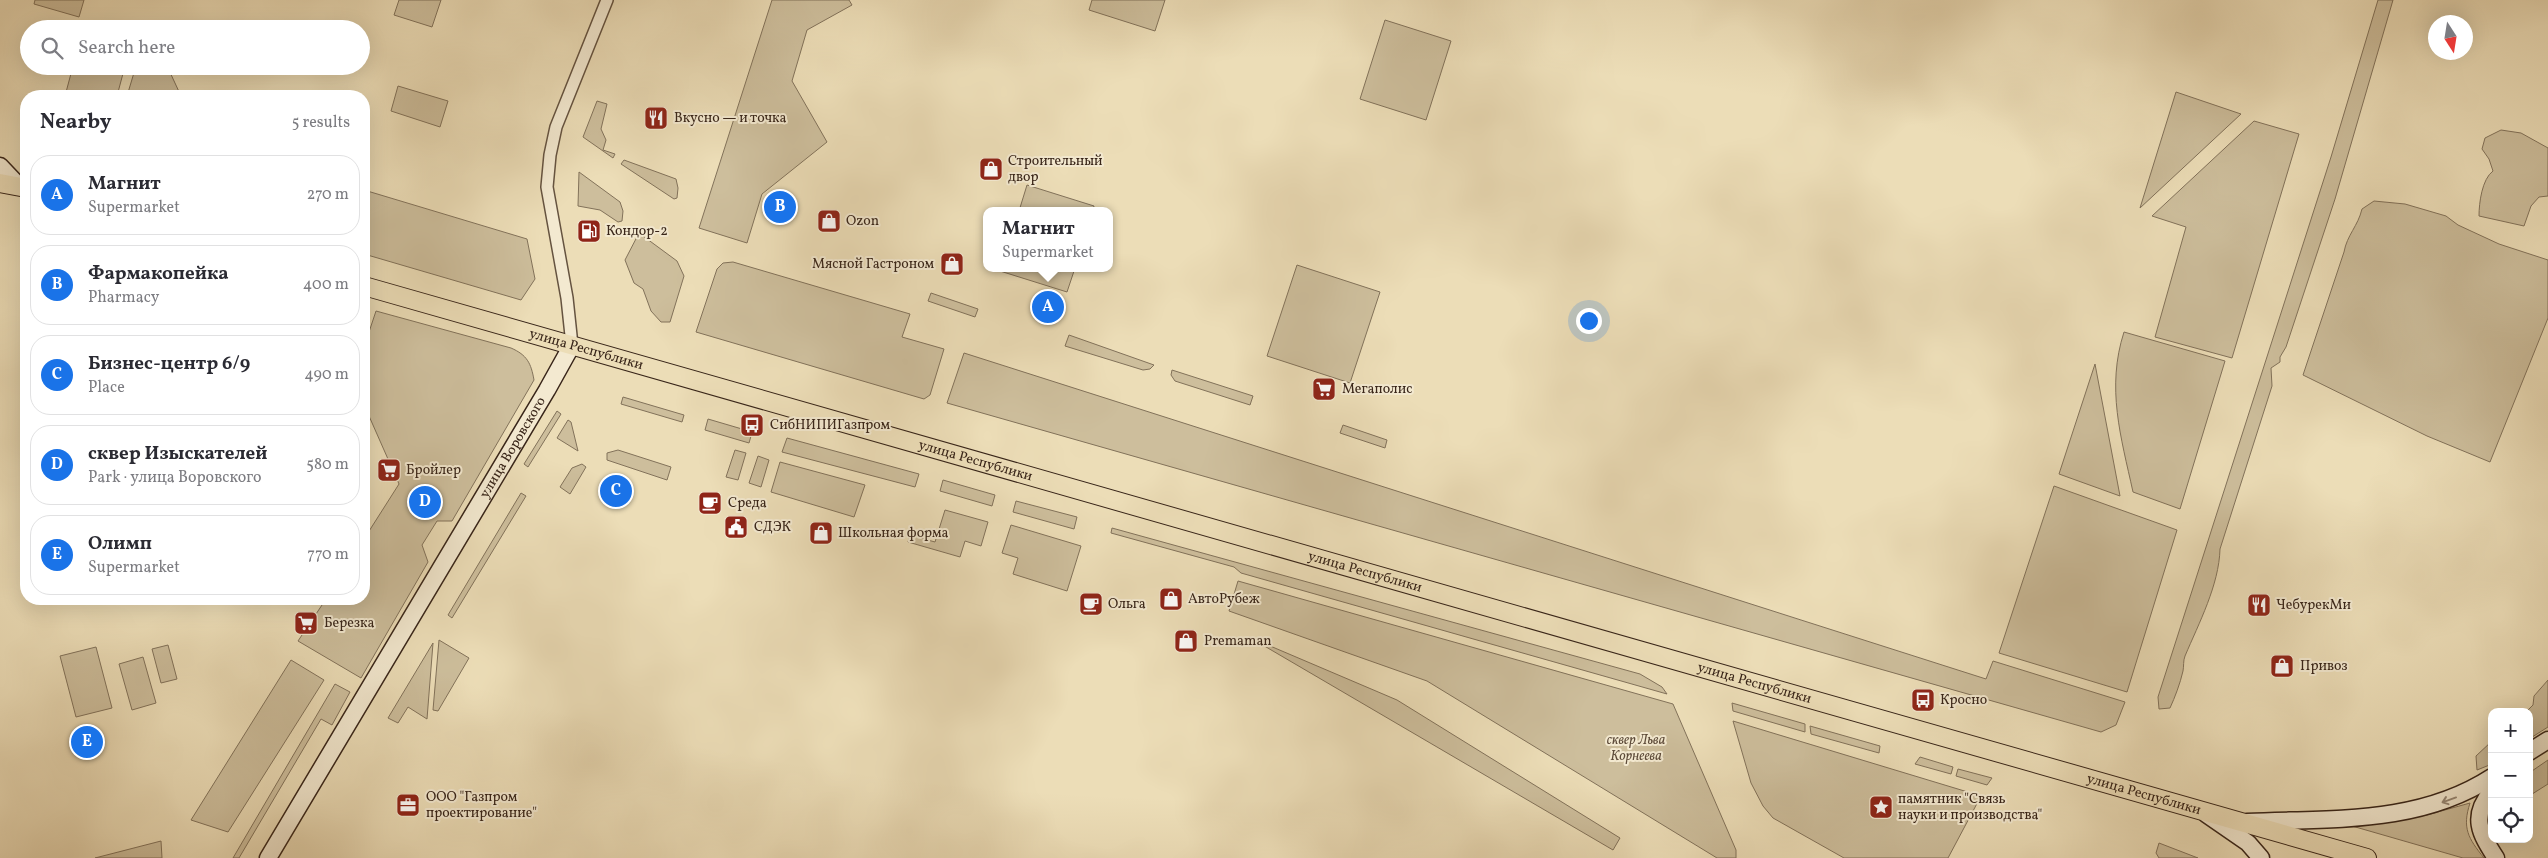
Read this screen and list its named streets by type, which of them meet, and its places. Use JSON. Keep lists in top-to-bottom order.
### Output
{
  "streets": {
    "main road": ["улица Республики"],
    "street": ["улица Воровского"]
  },
  "crossings": [
    ["улица Республики", "улица Воровского"]
  ],
  "parks": ["сквер Льва Корнеева"],
  "places": {
    "restaurant": ["Вкусно — и точка", "ЧебурекМи"],
    "shop": [
      "Строительный двор",
      "Ozon",
      "Мясной Гастроном",
      "Школьная форма",
      "АвтоРубеж",
      "Premaman",
      "Привоз"
    ],
    "fuel station": ["Кондор-2"],
    "supermarket": ["Мегаполис", "Бройлер", "Березка"],
    "bus stop": ["СибНИПИГазпром", "Кросно"],
    "cafe": ["Среда", "Ольга"],
    "public building": ["СДЭК"],
    "office": ["ООО \"Газпром проектирование\""],
    "place": ["памятник \"Связь науки и производства\""]
  },
  "north": "bottom",
  "page": {
    "search": "Search here",
    "heading": ["Nearby", "5 results"],
    "list": [
      {
        "mark": "A",
        "name": "Магнит",
        "note": "Supermarket",
        "value": "270 m"
      },
      {
        "mark": "B",
        "name": "Фармакопейка",
        "note": "Pharmacy",
        "value": "400 m"
      },
      {
        "mark": "C",
        "name": "Бизнес-центр 6/9",
        "note": "Place",
        "value": "490 m"
      },
      {
        "mark": "D",
        "name": "сквер Изыскателей",
        "note": "Park · улица Воровского",
        "value": "580 m"
      },
      {
        "mark": "E",
        "name": "Олимп",
        "note": "Supermarket",
        "value": "770 m"
      }
    ],
    "pins": [
      "B",
      "A",
      "C",
      "D",
      "E"
    ],
    "popup": ["Магнит", "Supermarket"],
    "map_buttons": ["+", "−"]
  }
}
